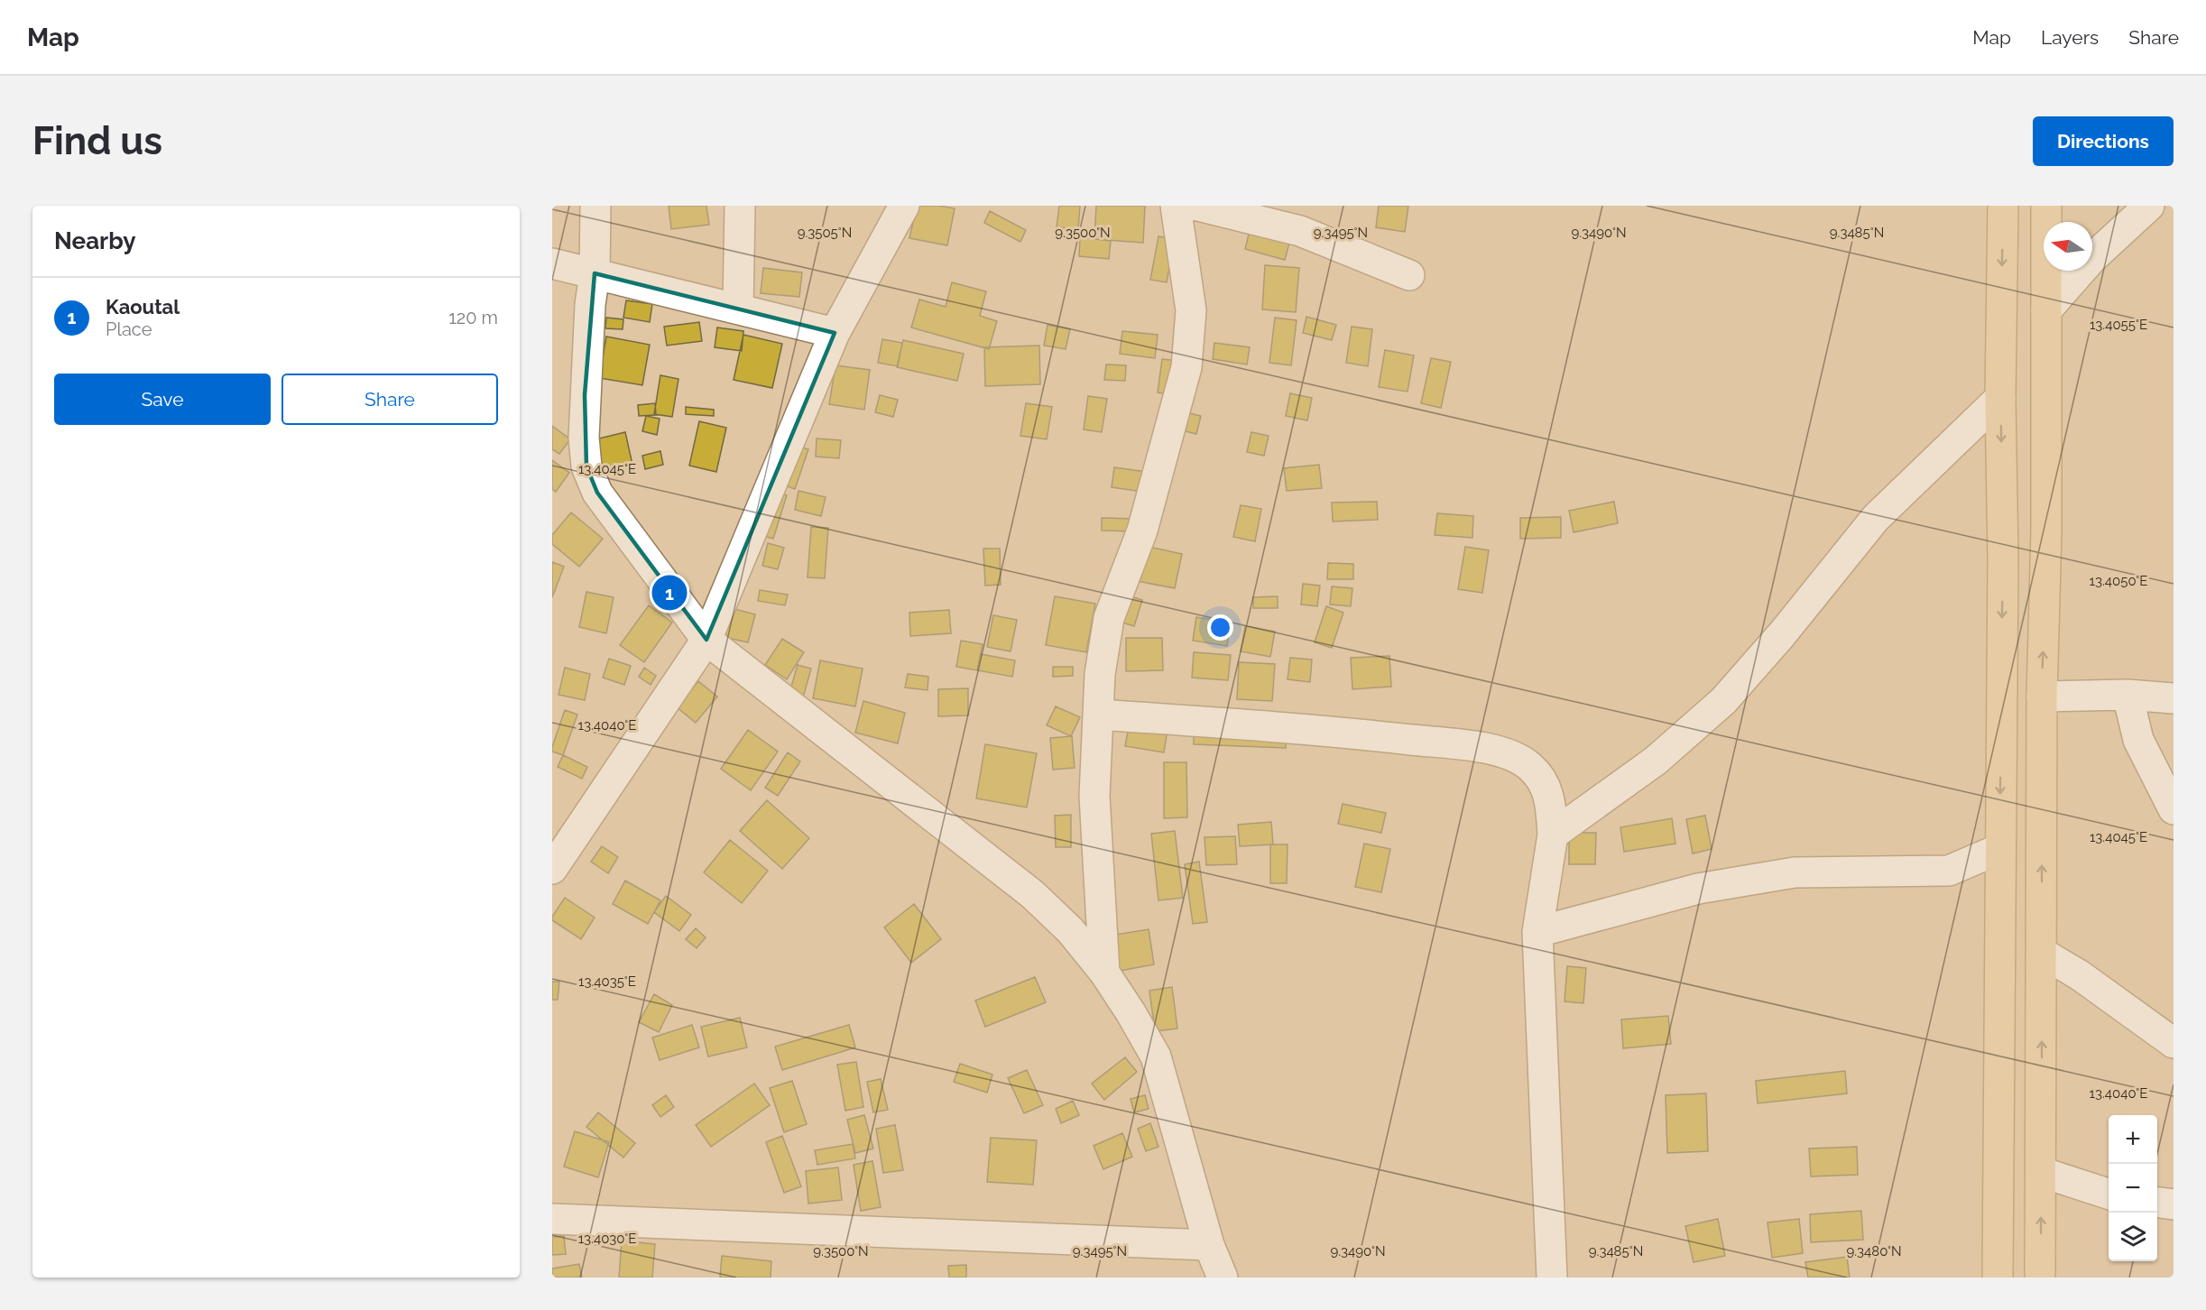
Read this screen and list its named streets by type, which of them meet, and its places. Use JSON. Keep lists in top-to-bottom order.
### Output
{
  "north": "left",
  "page": {
    "header": "Map",
    "nav": ["Map", "Layers", "Share"],
    "buttons": [
      "Directions",
      ["Save", "Share"]
    ],
    "title": "Find us",
    "heading": "Nearby",
    "list": [
      {
        "mark": "1",
        "name": "Kaoutal",
        "note": "Place",
        "value": "120 m"
      }
    ],
    "pins": "1",
    "map_buttons": ["+", "−"]
  },
  "coordinates": [
    "9.3505°N",
    "9.3500°N",
    "9.3495°N",
    "9.3490°N",
    "9.3485°N",
    "13.4055°E",
    "13.4045°E",
    "13.4050°E",
    "13.4040°E",
    "13.4035°E",
    "13.4030°E",
    "9.3480°N"
  ]
}
